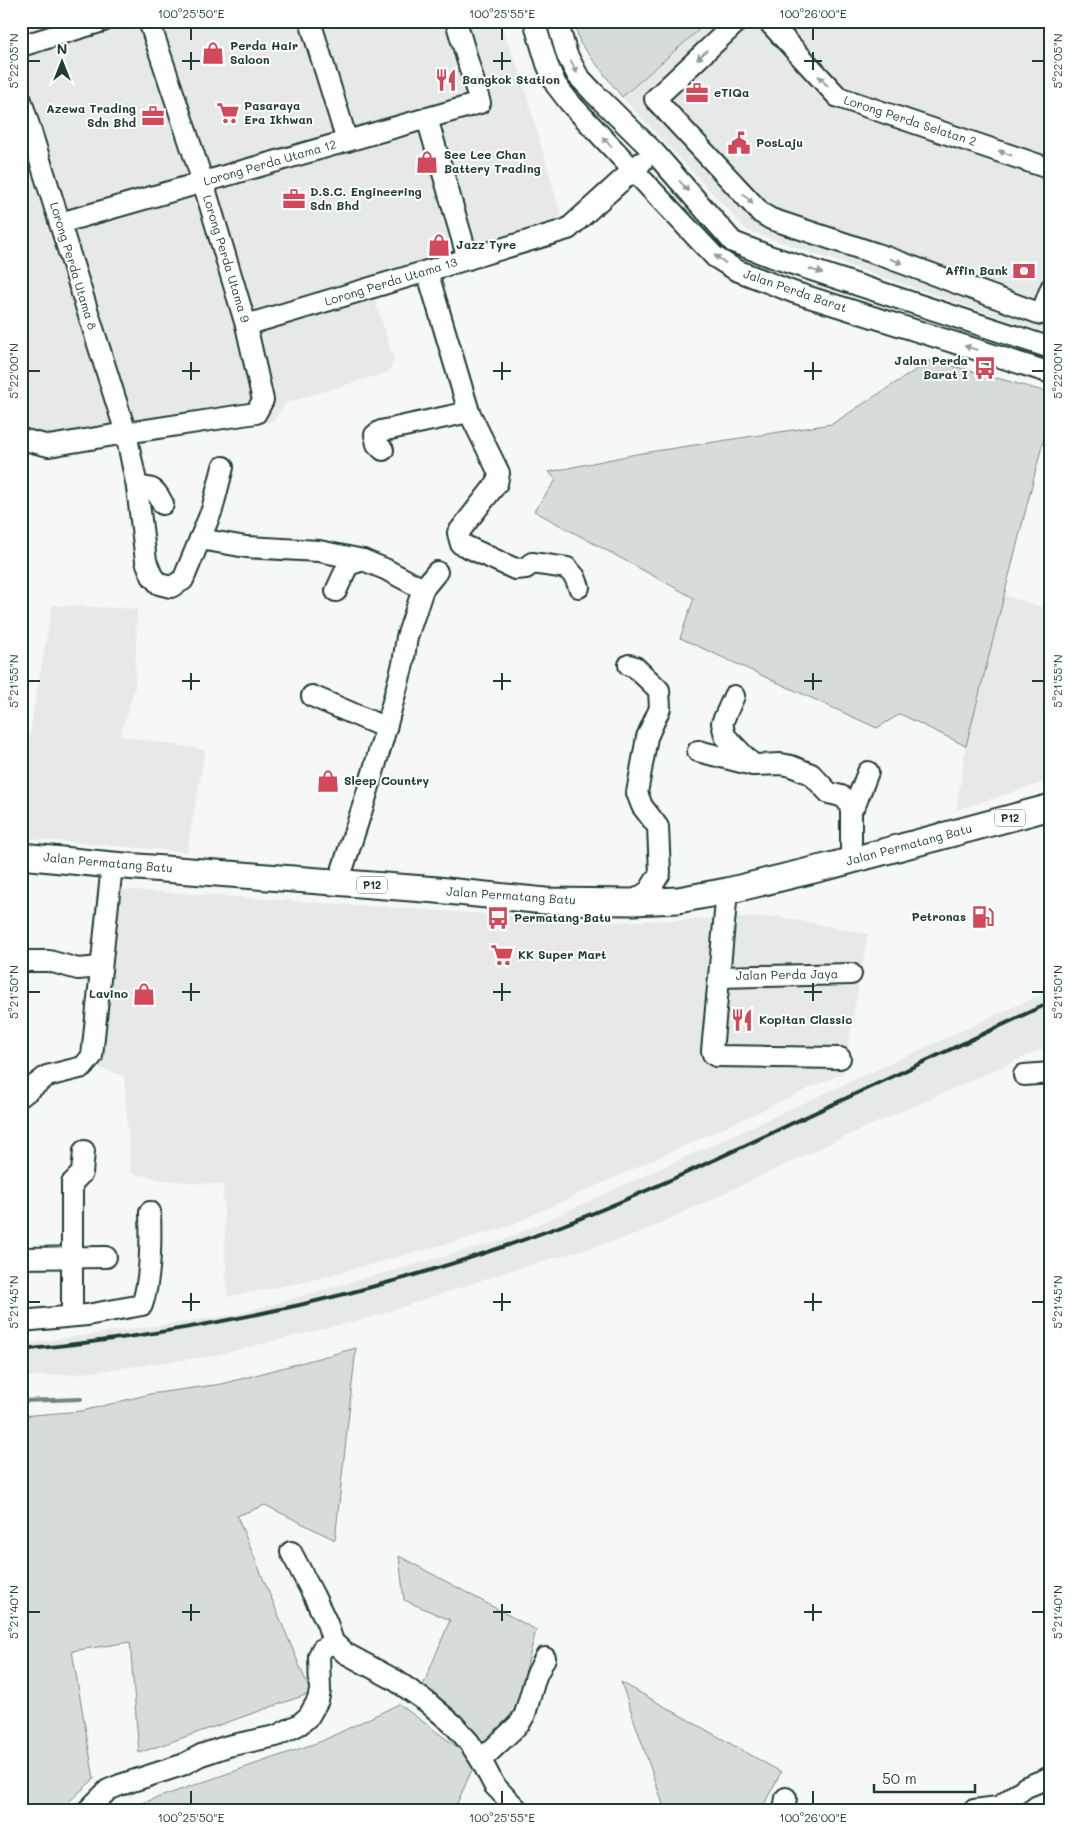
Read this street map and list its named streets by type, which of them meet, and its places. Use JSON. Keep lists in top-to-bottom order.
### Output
{
  "streets": {
    "main road": ["P12", "Jalan Permatang Batu"],
    "street": [
      "Lorong Perda Selatan 2",
      "Lorong Perda Utama 12",
      "Lorong Perda Utama 9",
      "Lorong Perda Utama 8",
      "Lorong Perda Utama 13",
      "Jalan Perda Barat",
      "Jalan Perda Jaya"
    ]
  },
  "crossings": [
    ["Lorong Perda Utama 12", "Lorong Perda Utama 9"],
    ["Lorong Perda Utama 12", "Lorong Perda Utama 8"],
    ["Lorong Perda Utama 9", "Lorong Perda Utama 8"],
    ["Lorong Perda Utama 9", "Lorong Perda Utama 13"],
    ["Lorong Perda Utama 13", "Jalan Perda Barat"],
    ["Jalan Permatang Batu", "Jalan Perda Jaya"]
  ],
  "one_way": ["Lorong Perda Selatan 2"],
  "places": {
    "shop": [
      "Perda Hair Saloon",
      "See Lee Chan Battery Trading",
      "Jazz Tyre",
      "Sleep Country",
      "Lavino"
    ],
    "restaurant": ["Bangkok Station", "Kopitan Classic"],
    "office": ["eTiQa", "Azewa Trading Sdn Bhd", "D.S.C. Engineering Sdn Bhd"],
    "supermarket": ["Pasaraya Era Ikhwan", "KK Super Mart"],
    "public building": ["PosLaju"],
    "bank": ["Affin Bank"],
    "bus stop": ["Jalan Perda Barat I", "Permatang Batu"],
    "fuel station": ["Petronas"]
  },
  "scale_bar": "50 m",
  "north": "top",
  "coordinates": [
    "100°25'50\"E",
    "100°25'55\"E",
    "100°26'00\"E",
    "5°22'05\"N",
    "5°22'00\"N",
    "5°21'55\"N",
    "5°21'50\"N",
    "5°21'45\"N",
    "5°21'40\"N"
  ]
}
